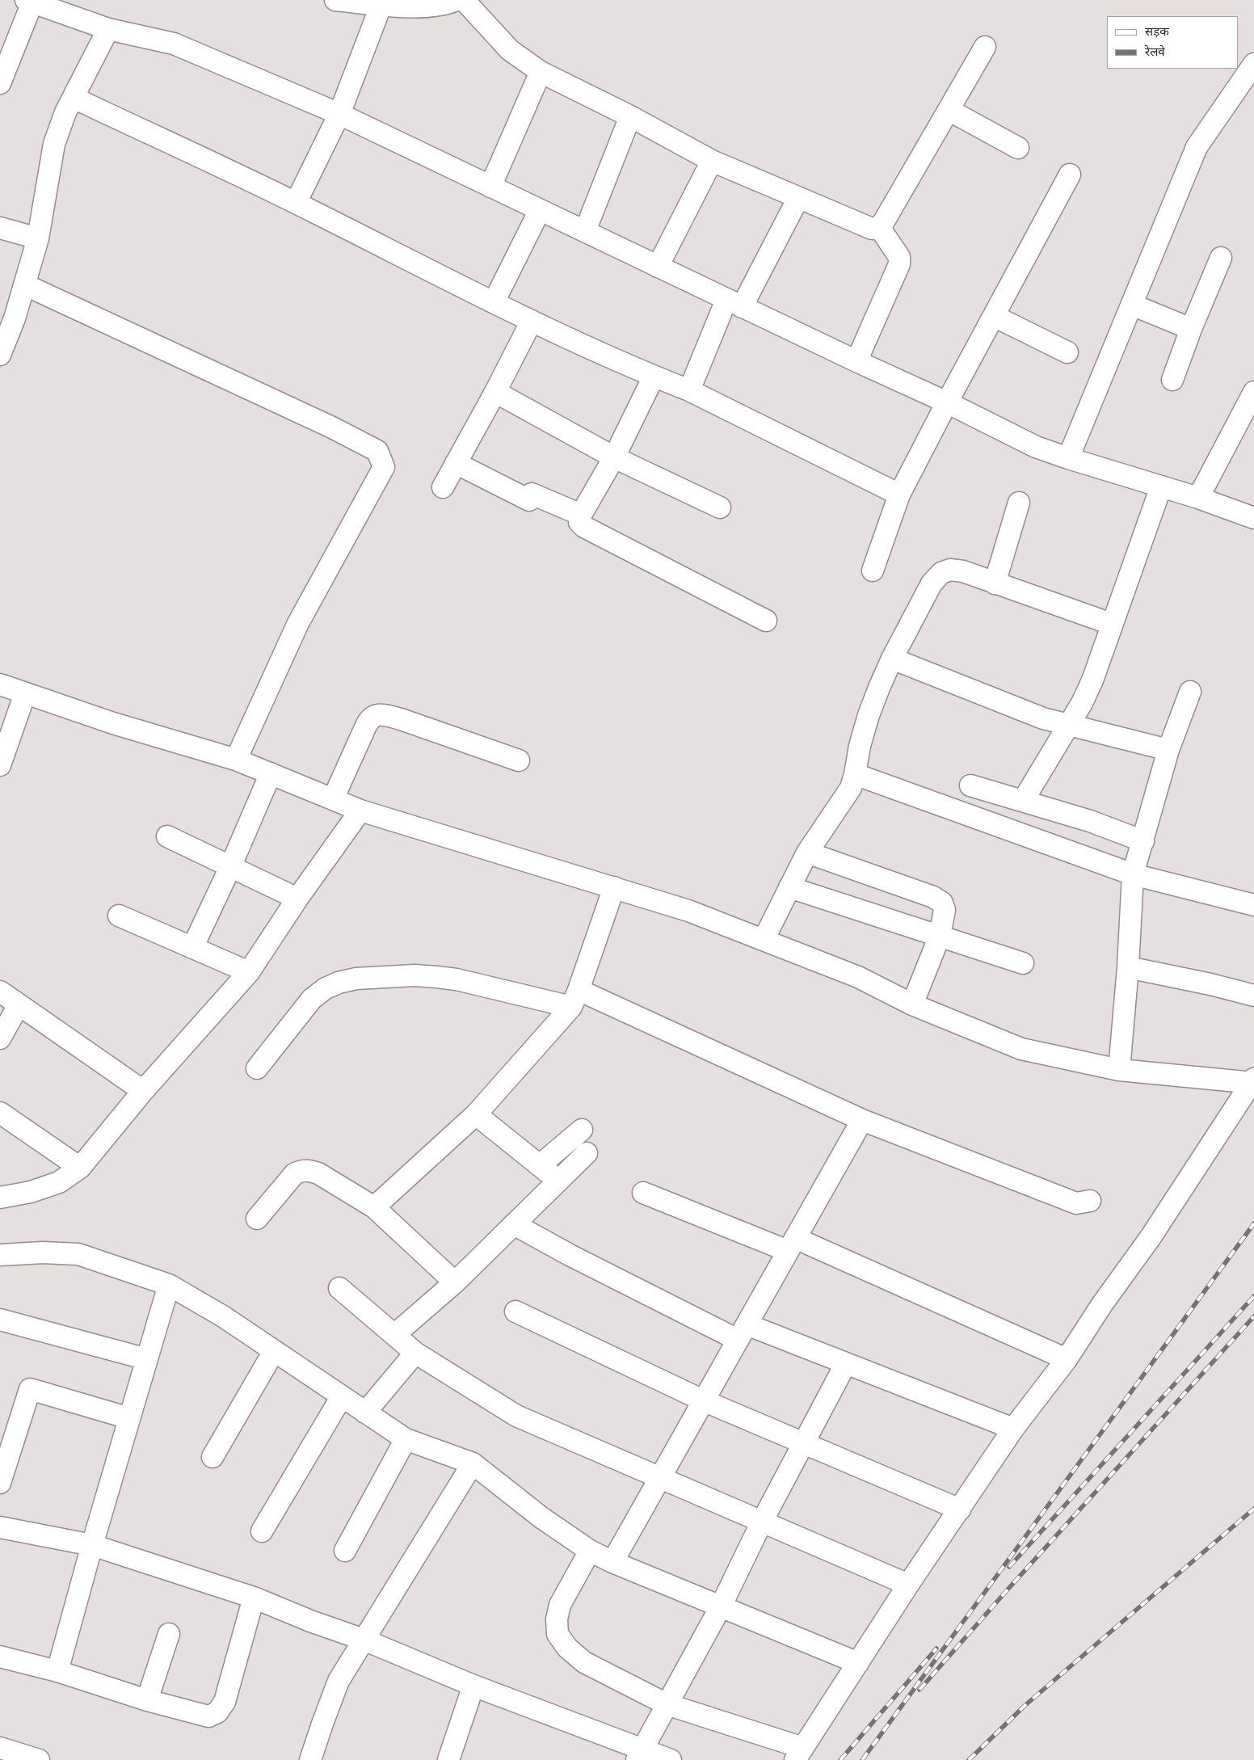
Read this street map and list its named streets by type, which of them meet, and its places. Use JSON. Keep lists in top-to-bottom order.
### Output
{
  "legend": ["सड़क", "रेलवे"]
}
